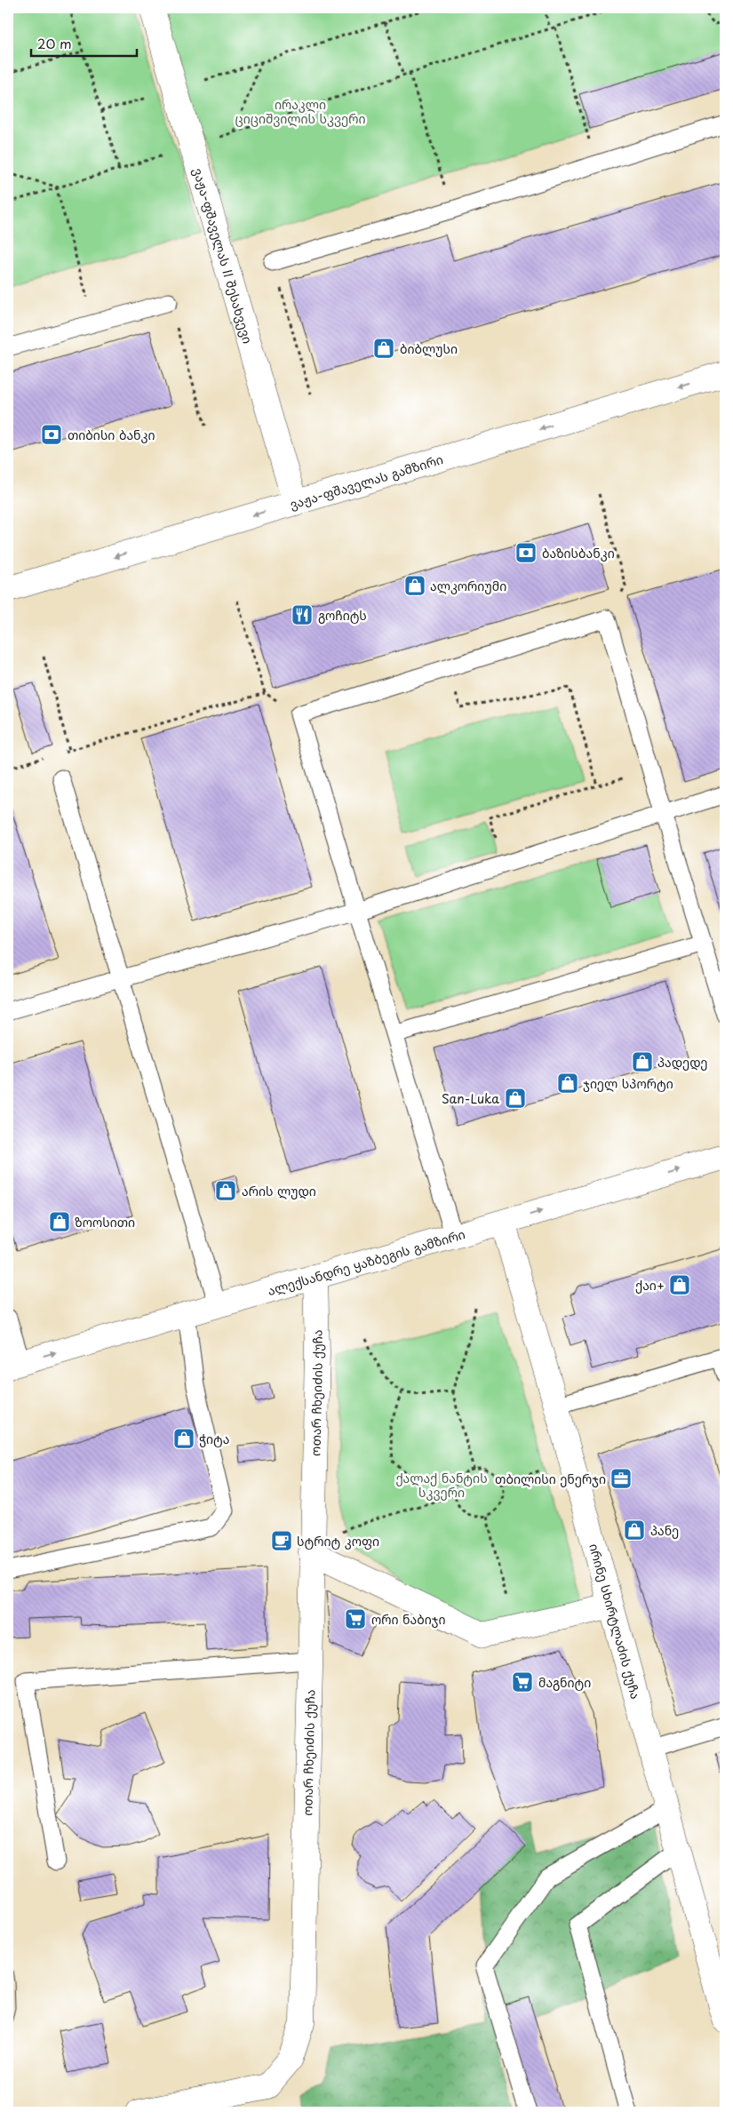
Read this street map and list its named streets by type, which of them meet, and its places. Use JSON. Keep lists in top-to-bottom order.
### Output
{
  "streets": {
    "street": [
      "ვაჟა-ფშაველას II შესახვევი",
      "ვაჟა-ფშაველას გამზირი",
      "ალექსანდრე ყაზბეგის გამზირი",
      "ოთარ ჩხეიძის ქუჩა",
      "ირინე სხირტლაძის ქუჩა"
    ]
  },
  "crossings": [
    ["ვაჟა-ფშაველას II შესახვევი", "ვაჟა-ფშაველას გამზირი"],
    ["ალექსანდრე ყაზბეგის გამზირი", "ოთარ ჩხეიძის ქუჩა"],
    ["ალექსანდრე ყაზბეგის გამზირი", "ირინე სხირტლაძის ქუჩა"]
  ],
  "one_way": ["ვაჟა-ფშაველას გამზირი", "ალექსანდრე ყაზბეგის გამზირი"],
  "parks": ["ირაკლი ციციშვილის სკვერი", "ქალაქ ნანტის სკვერი"],
  "places": {
    "shop": [
      "ბიბლუსი",
      "ალკორიუმი",
      "პადედე",
      "ჯიელ სპორტი",
      "San-Luka",
      "არის ლუდი",
      "ზოოსითი",
      "ქაი+",
      "ჭიტა",
      "პანე"
    ],
    "bank": ["თიბისი ბანკი", "ბაზისბანკი"],
    "restaurant": ["გოჩიტს"],
    "office": ["თბილისი ენერჯი"],
    "cafe": ["სტრიტ კოფი"],
    "supermarket": ["ორი ნაბიჯი", "მაგნიტი"]
  },
  "scale_bar": "20 m"
}
